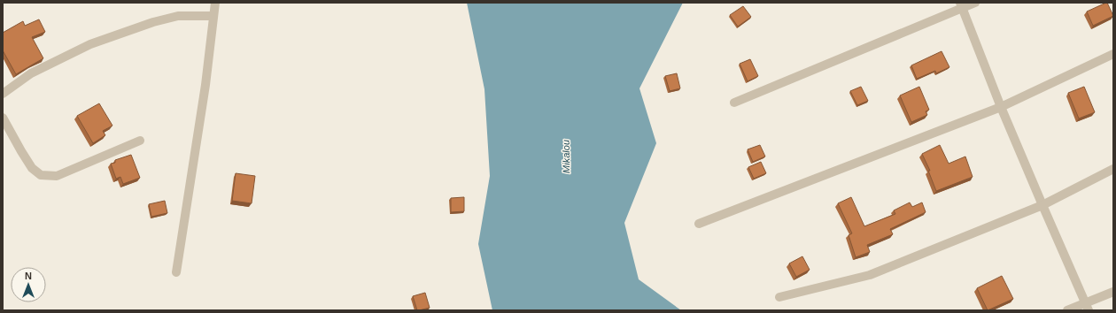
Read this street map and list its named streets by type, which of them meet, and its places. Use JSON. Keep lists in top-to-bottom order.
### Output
{
  "water": ["Mikalou"],
  "north": "top"
}
